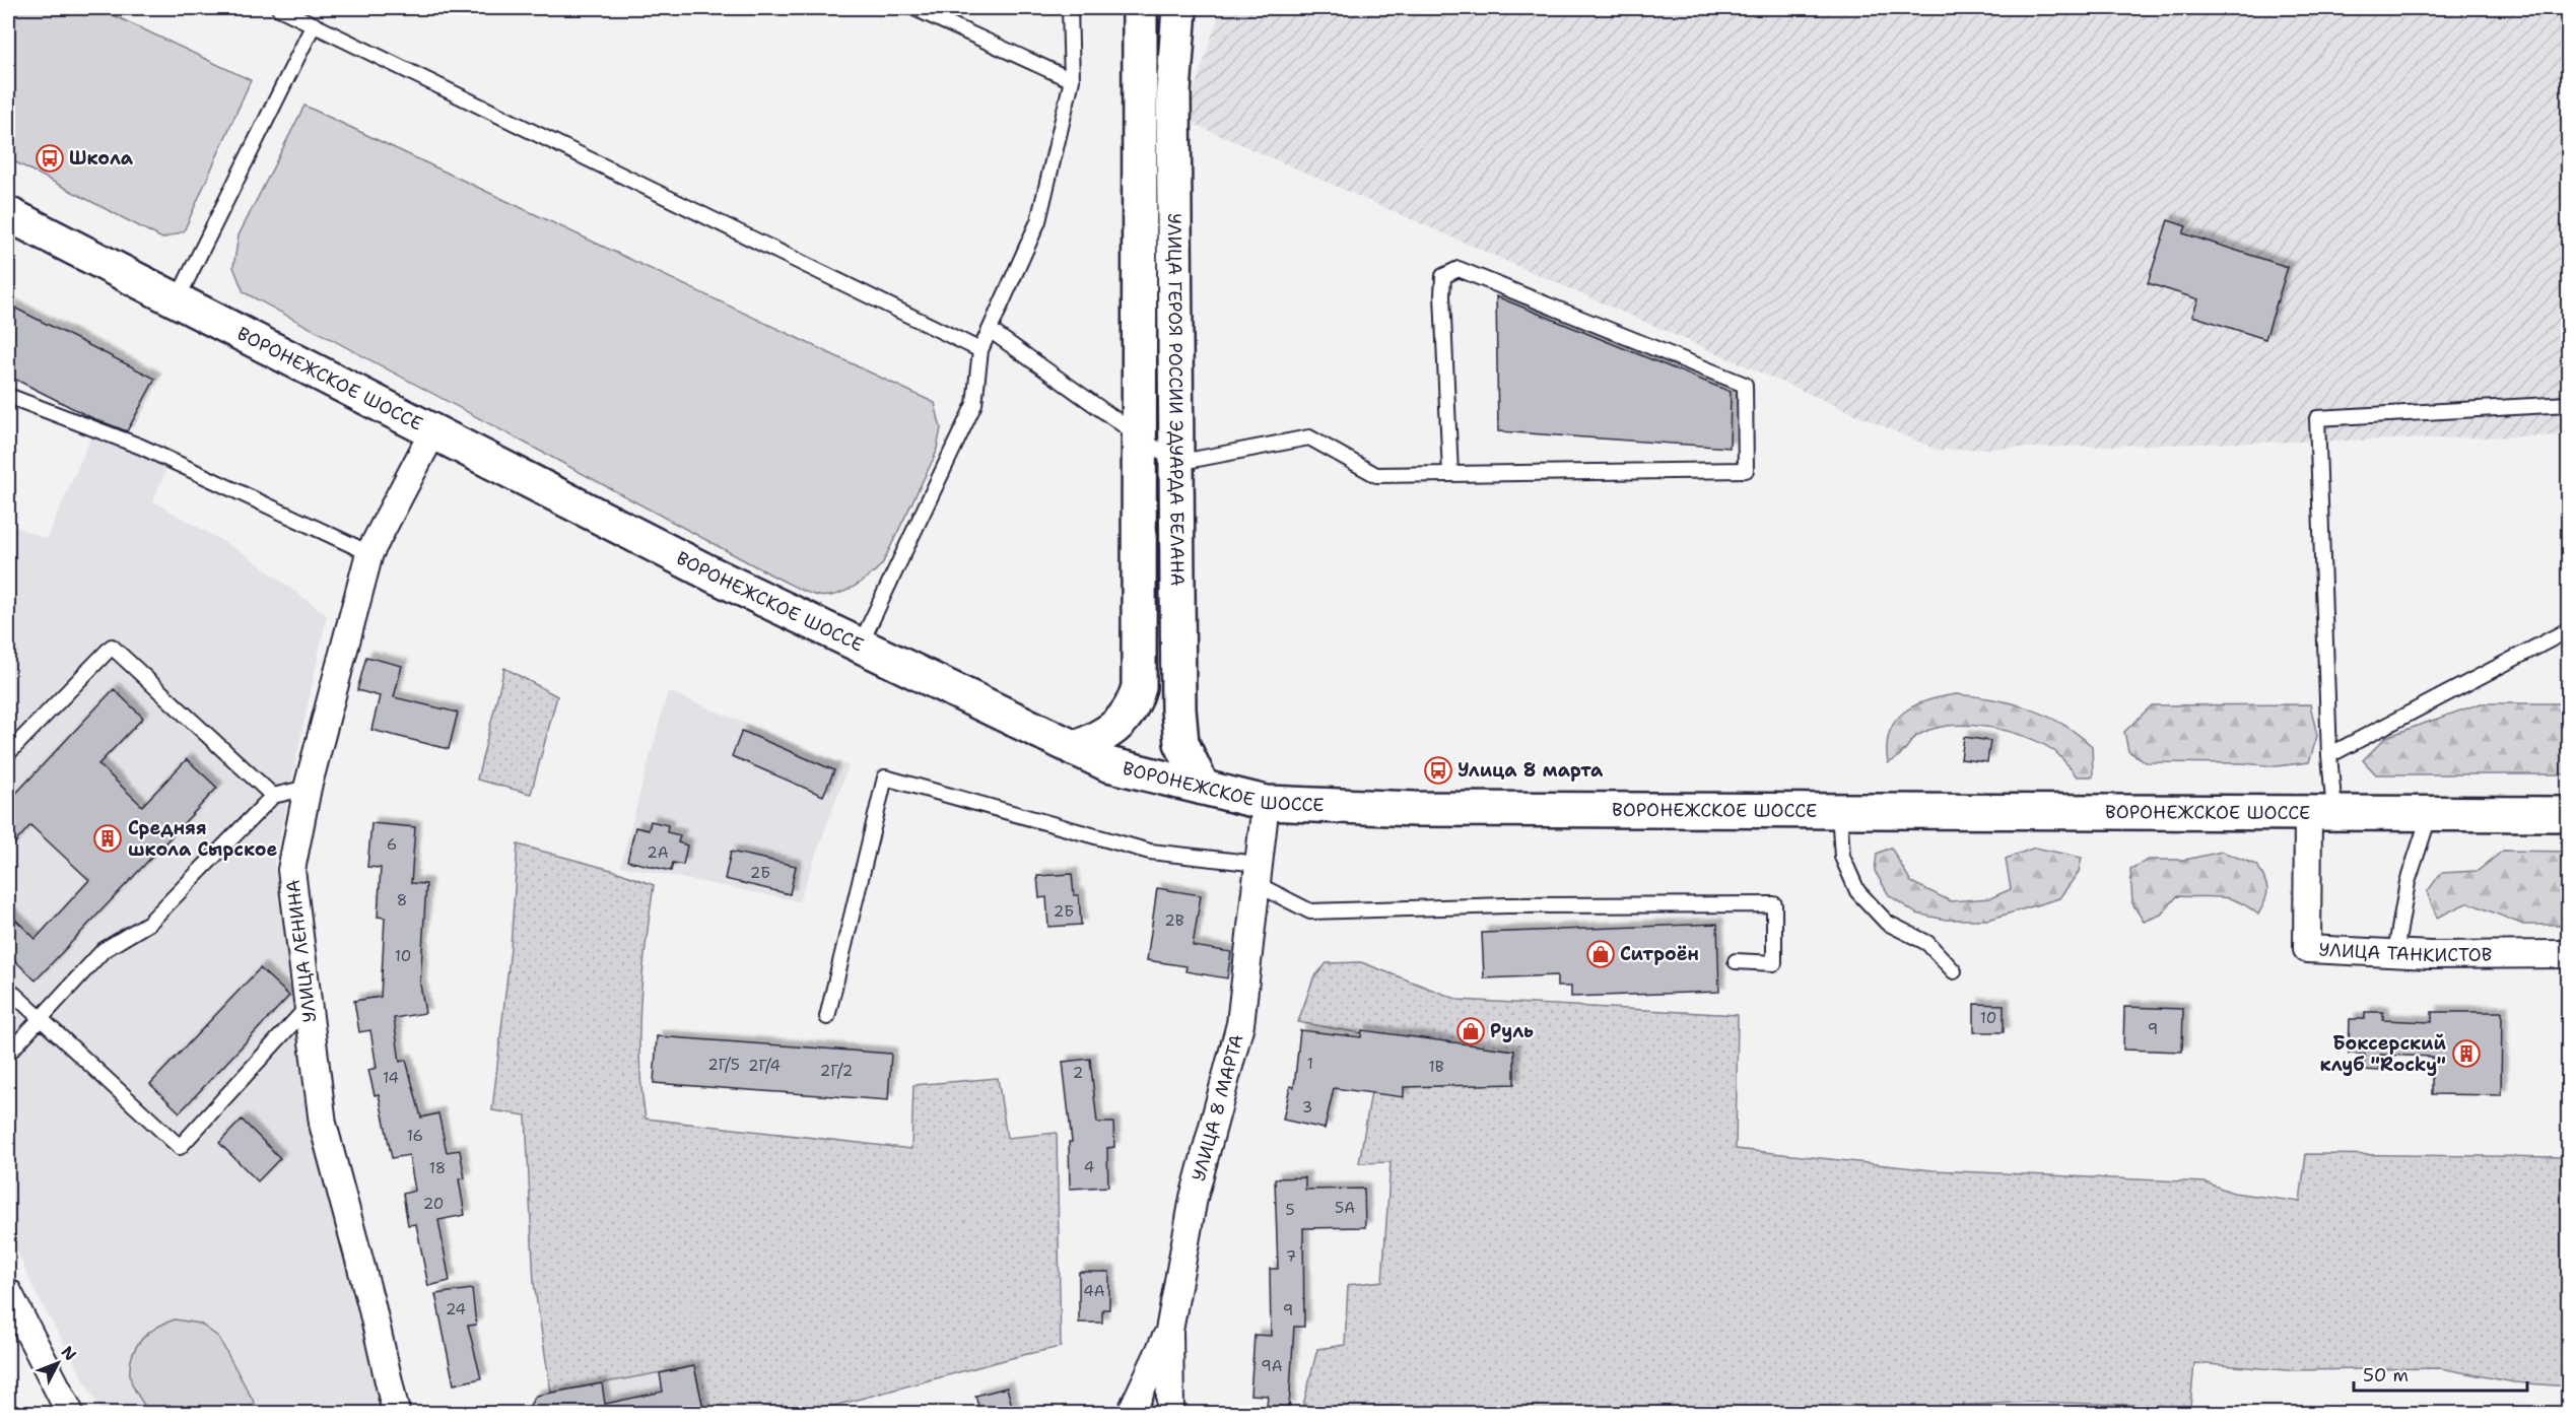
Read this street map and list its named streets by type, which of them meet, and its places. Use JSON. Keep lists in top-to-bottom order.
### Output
{
  "streets": {
    "main road": ["ВОРОНЕЖСКОЕ ШОССЕ", "УЛИЦА ГЕРОЯ РОССИИ ЭДУАРДА БЕЛАНА"],
    "street": ["УЛИЦА ЛЕНИНА", "УЛИЦА ТАНКИСТОВ", "УЛИЦА 8 МАРТА"]
  },
  "crossings": [
    ["ВОРОНЕЖСКОЕ ШОССЕ", "УЛИЦА ГЕРОЯ РОССИИ ЭДУАРДА БЕЛАНА"],
    ["ВОРОНЕЖСКОЕ ШОССЕ", "УЛИЦА ЛЕНИНА"],
    ["ВОРОНЕЖСКОЕ ШОССЕ", "УЛИЦА ТАНКИСТОВ"],
    ["ВОРОНЕЖСКОЕ ШОССЕ", "УЛИЦА 8 МАРТА"]
  ],
  "places": {
    "bus stop": ["Школа", "Улица 8 марта"],
    "building": ["Средняя школа Сырское", "Боксерский клуб \"Rocky\""],
    "shop": ["Ситроён", "Руль"]
  },
  "house_numbers": [
    "6",
    "2А",
    "2Б",
    "8",
    "2Б",
    "2В",
    "10",
    "10",
    "9",
    "1",
    "2Г/5",
    "2Г/4",
    "1В",
    "2Г/2",
    "2",
    "14",
    "3",
    "16",
    "4",
    "18",
    "20",
    "5А",
    "5",
    "7",
    "4А",
    "24",
    "9",
    "9А"
  ],
  "scale_bar": "50 m",
  "north": "top right"
}
